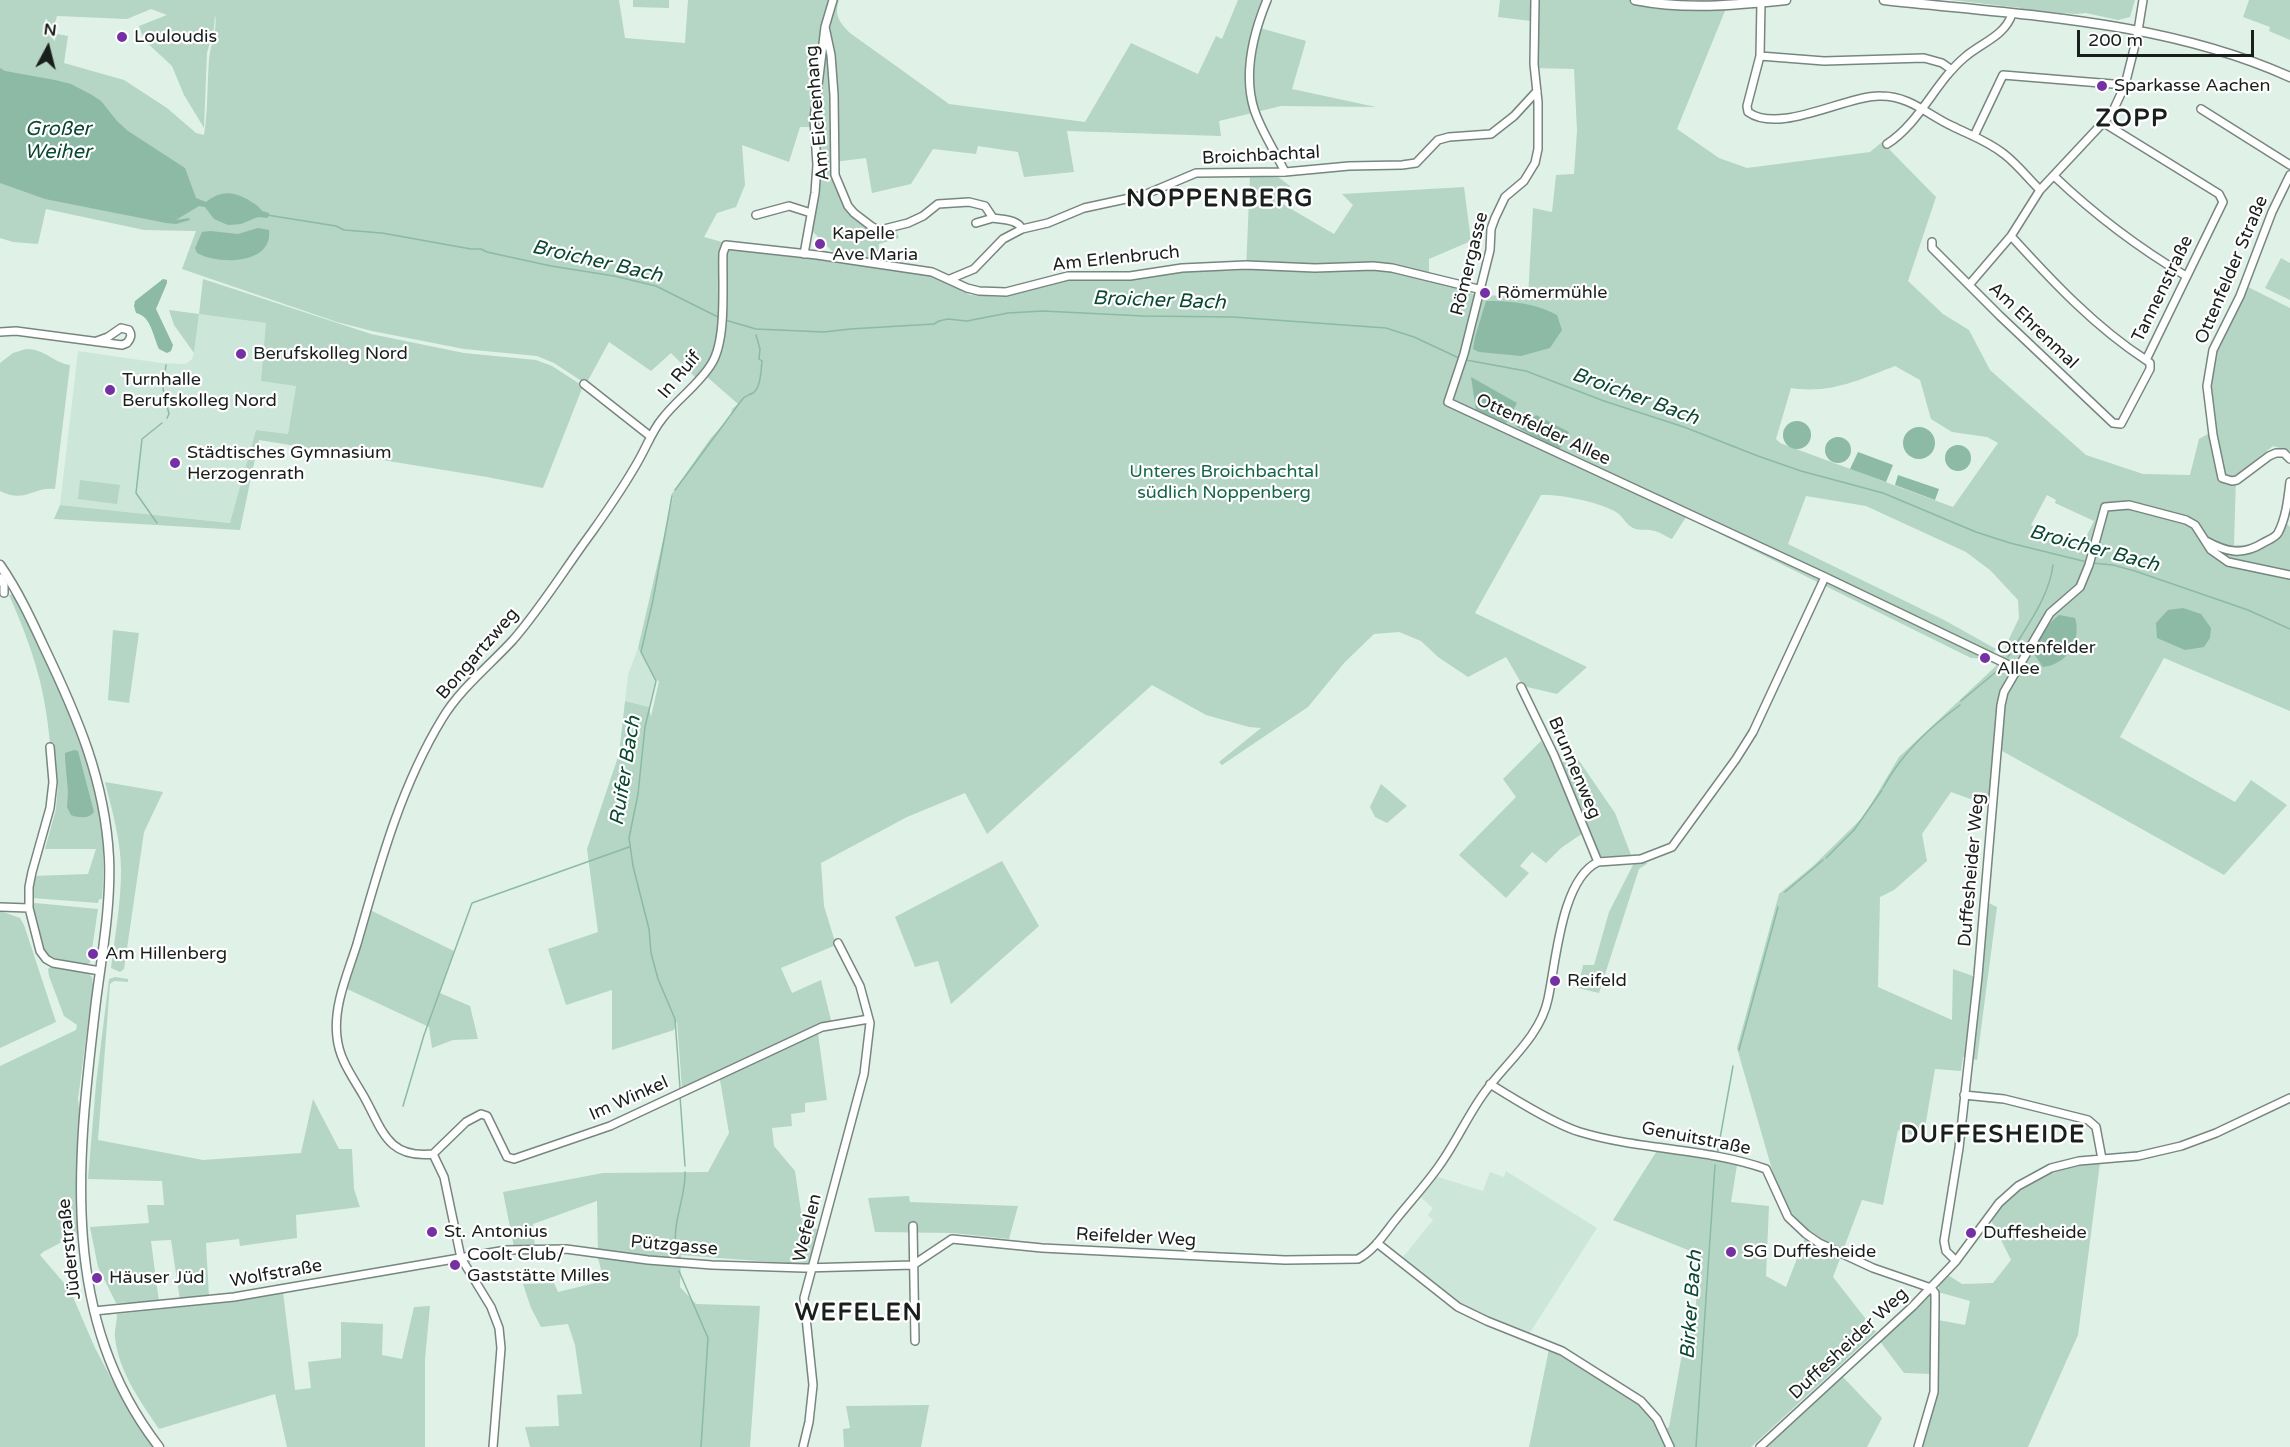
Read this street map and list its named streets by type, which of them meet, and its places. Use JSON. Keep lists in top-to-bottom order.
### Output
{
  "streets": {
    "main road": ["Jüderstraße"],
    "street": [
      "Am Eichenhang",
      "Broichbachtal",
      "Am Erlenbruch",
      "Römergasse",
      "Ottenfelder Straße",
      "Tannenstraße",
      "Am Ehrenmal",
      "In Ruif",
      "Ottenfelder Allee",
      "Bongartzweg",
      "Brunnenweg",
      "Duffesheider Weg",
      "Im Winkel",
      "Genuitstraße",
      "Wefelen",
      "Reifelder Weg",
      "Pützgasse",
      "Wolfstraße"
    ]
  },
  "crossings": [
    ["Am Eichenhang", "Broichbachtal"],
    ["Broichbachtal", "Am Erlenbruch"],
    ["Broichbachtal", "Römergasse"],
    ["Am Erlenbruch", "Römergasse"],
    ["Am Erlenbruch", "In Ruif"],
    ["Römergasse", "Ottenfelder Allee"],
    ["Tannenstraße", "Am Ehrenmal"],
    ["In Ruif", "Bongartzweg"],
    ["Ottenfelder Allee", "Duffesheider Weg"],
    ["Bongartzweg", "Im Winkel"],
    ["Duffesheider Weg", "Genuitstraße"],
    ["Im Winkel", "Wefelen"],
    ["Wefelen", "Pützgasse"],
    ["Pützgasse", "Wolfstraße"],
    ["Jüderstraße", "Wolfstraße"]
  ],
  "districts": [
    "ZOPP",
    "NOPPENBERG",
    "DUFFESHEIDE",
    "WEFELEN"
  ],
  "water": [
    "Großer Weiher",
    "Broicher Bach",
    "Ruifer Bach",
    "Birker Bach"
  ],
  "parks": ["Unteres Broichbachtal südlich Noppenberg"],
  "places": [
    "Louloudis",
    "Sparkasse Aachen",
    "Kapelle Ave Maria",
    "Römermühle",
    "Berufskolleg Nord",
    "Turnhalle Berufskolleg Nord",
    "Städtisches Gymnasium Herzogenrath",
    "Ottenfelder Allee",
    "Am Hillenberg",
    "Reifeld",
    "St. Antonius",
    "Duffesheide",
    "SG Duffesheide",
    "Coolt Club/ Gaststätte Milles",
    "Häuser Jüd"
  ],
  "scale_bar": "200 m",
  "north": "top"
}
